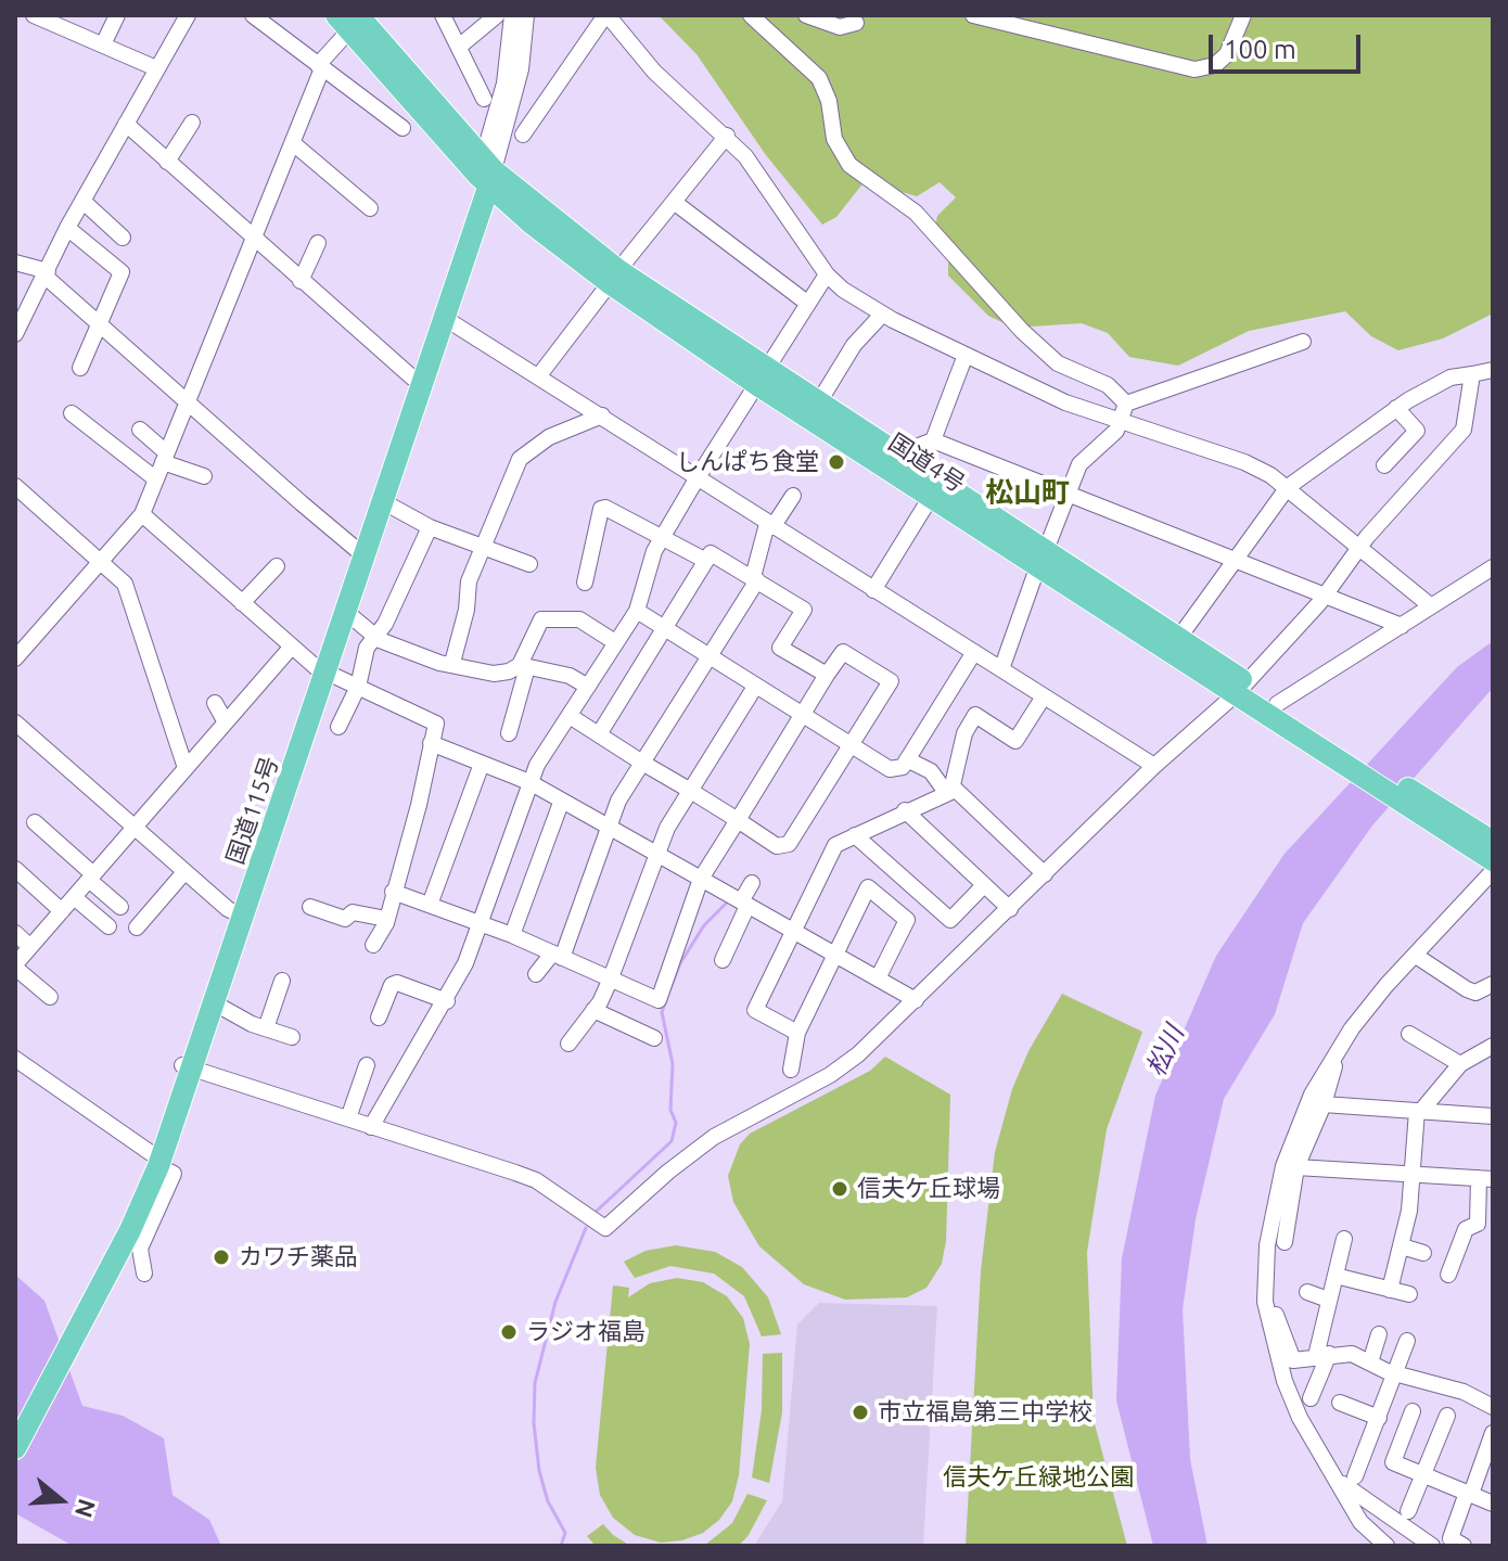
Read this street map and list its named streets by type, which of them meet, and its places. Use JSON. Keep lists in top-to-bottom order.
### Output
{
  "streets": {
    "highway": ["国道4号", "国道115号"]
  },
  "crossings": [
    ["国道4号", "国道115号"]
  ],
  "districts": ["松山町"],
  "water": ["松川"],
  "parks": ["信夫ケ丘緑地公園"],
  "places": [
    "しんぱち食堂",
    "信夫ケ丘球場",
    "カワチ薬品",
    "ラジオ福島",
    "市立福島第三中学校"
  ],
  "scale_bar": "100 m",
  "north": "right"
}
